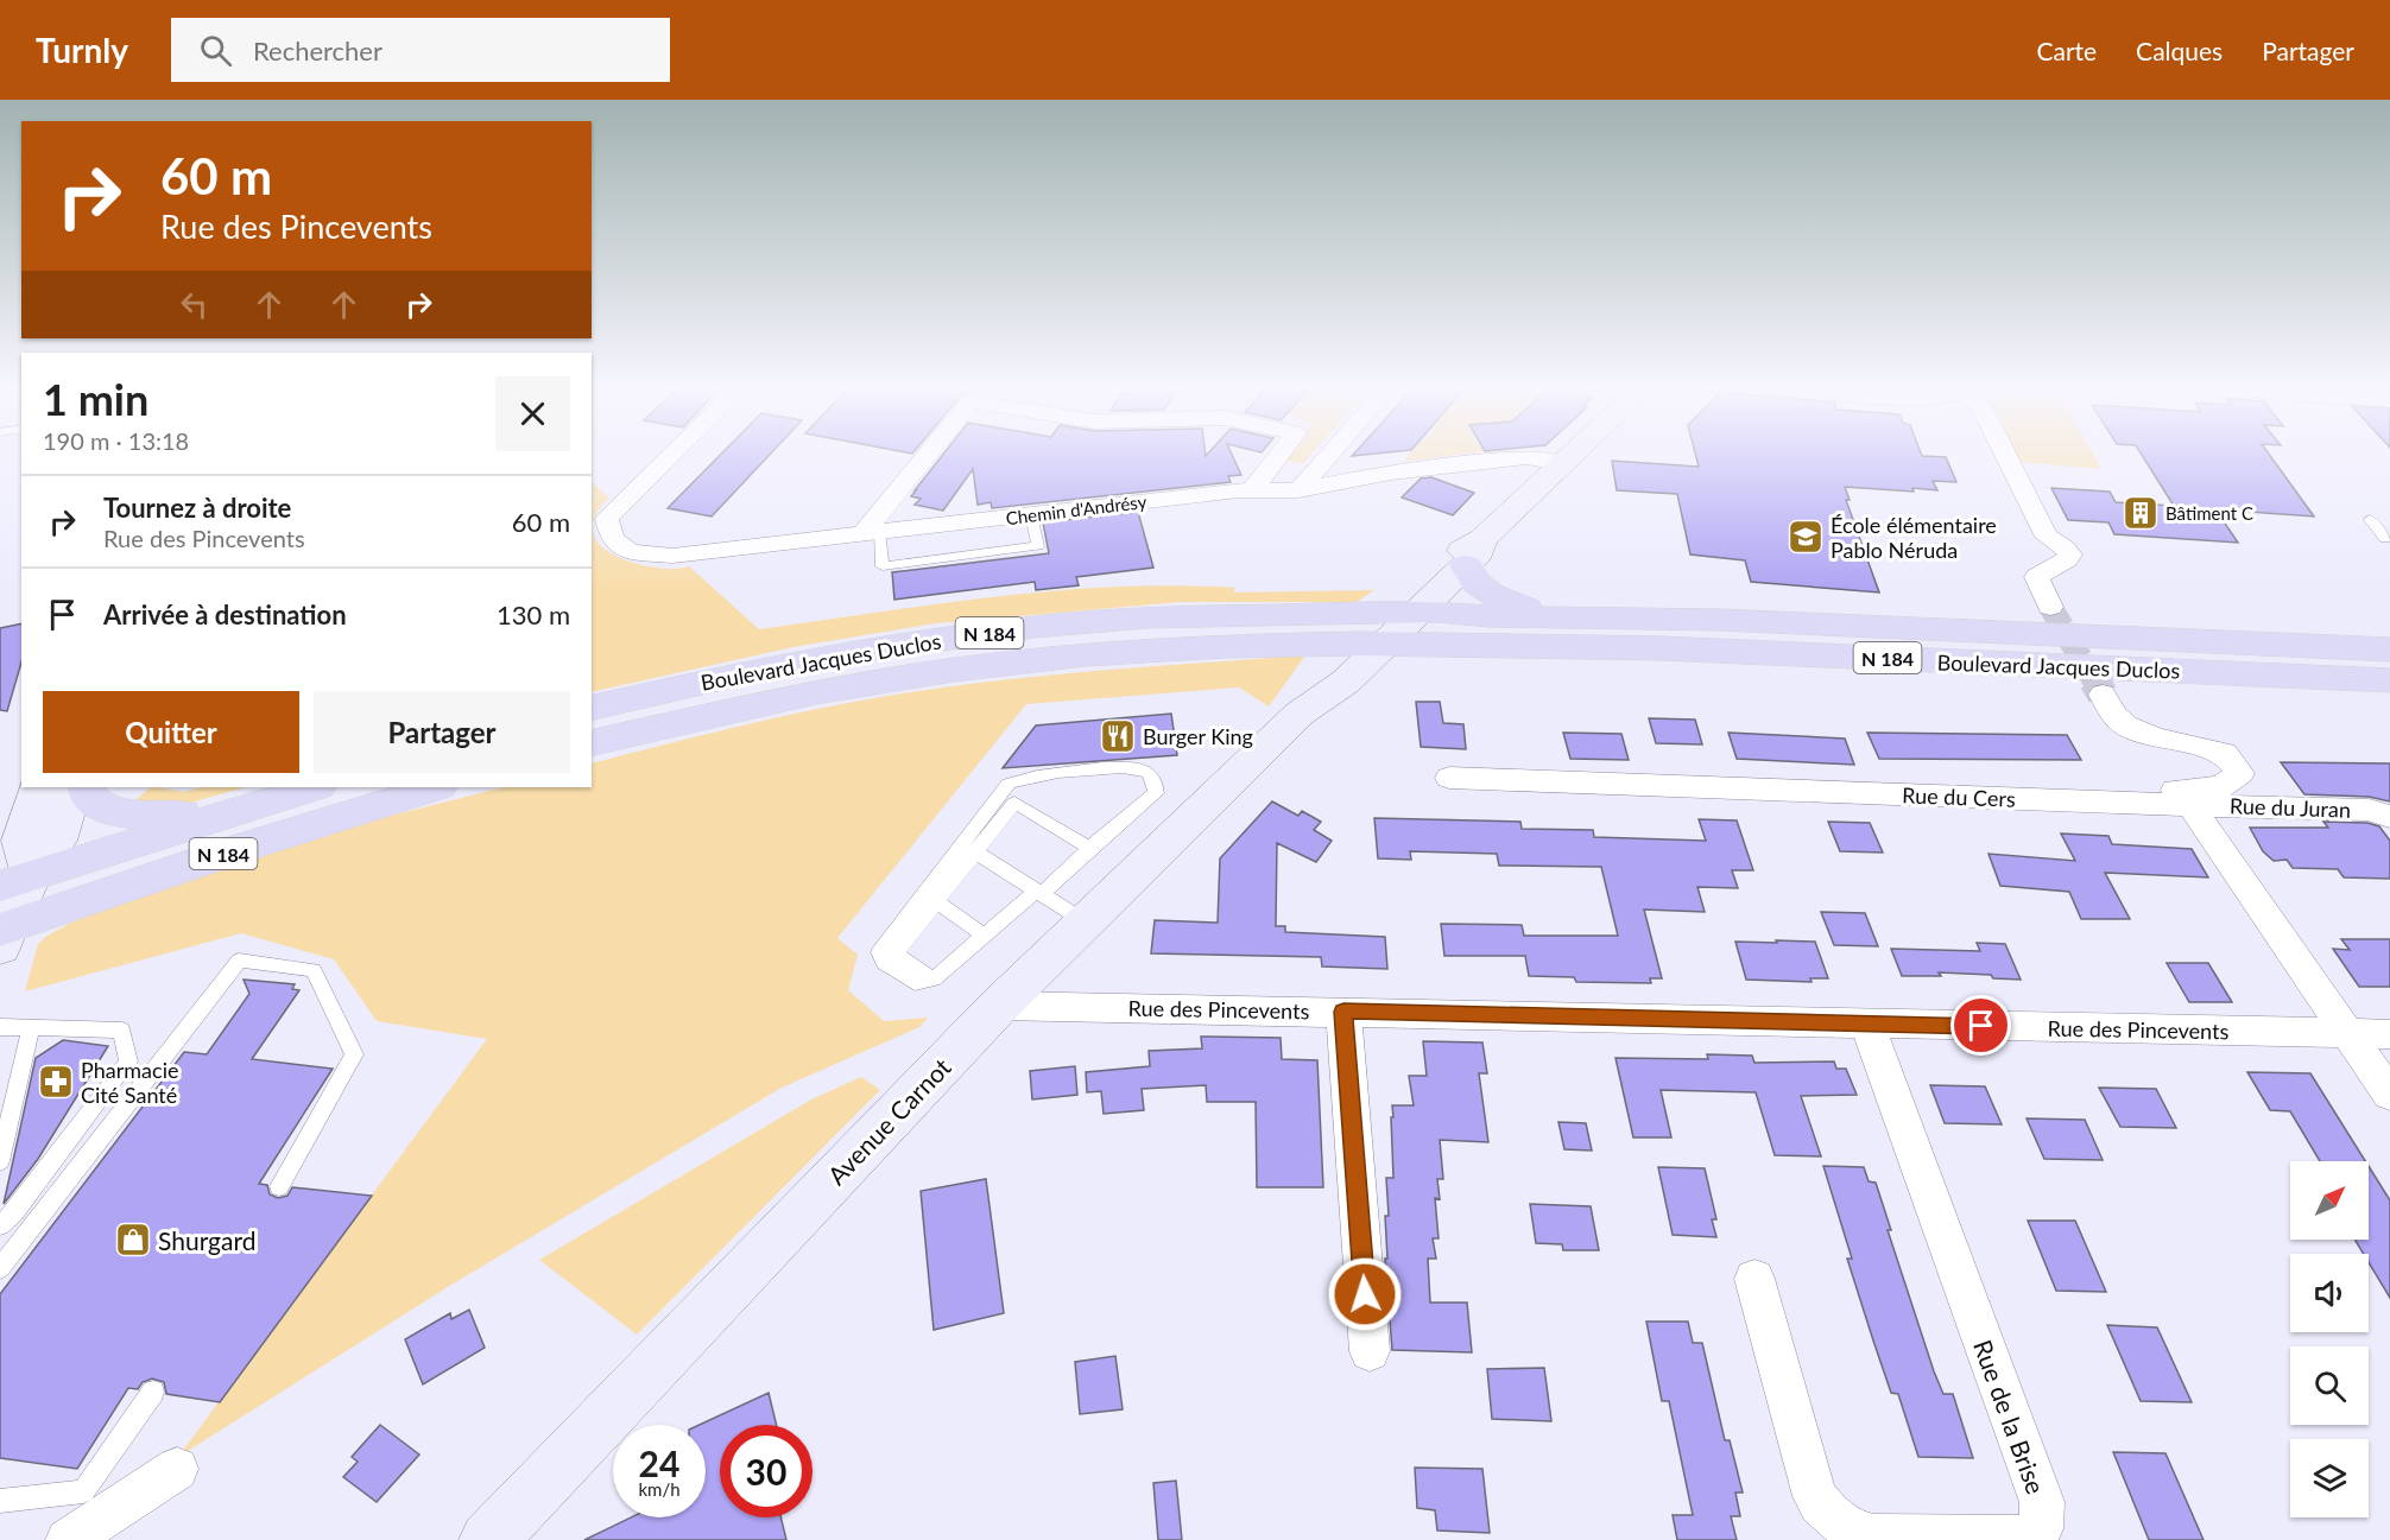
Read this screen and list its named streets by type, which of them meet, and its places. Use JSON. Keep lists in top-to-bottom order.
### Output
{
  "streets": {
    "main road": ["N 184", "Boulevard Jacques Duclos", "Avenue Carnot"],
    "street": [
      "Chemin d'Andrésy",
      "Rue du Cers",
      "Rue du Juran",
      "Rue des Pincevents",
      "Rue de la Brise"
    ]
  },
  "crossings": [
    ["Chemin d'Andrésy", "Avenue Carnot"],
    ["Boulevard Jacques Duclos", "Avenue Carnot"],
    ["Rue du Cers", "Rue du Juran"],
    ["Rue des Pincevents", "Avenue Carnot"],
    ["Rue des Pincevents", "Rue de la Brise"]
  ],
  "places": {
    "building": ["Bâtiment C"],
    "school or university": ["École élémentaire Pablo Néruda"],
    "restaurant": ["Burger King"],
    "pharmacy": ["Pharmacie Cité Santé"],
    "shop": ["Shurgard"]
  },
  "north": "top right",
  "page": {
    "header": "Turnly",
    "search": "Rechercher",
    "nav": ["Carte", "Calques", "Partager"],
    "turn": ["60 m", "Rue des Pincevents"],
    "heading": ["1 min", "190 m · 13:18"],
    "list": [
      {
        "name": "Tournez à droite",
        "note": "Rue des Pincevents",
        "value": "60 m"
      },
      {
        "name": "Arrivée à destination",
        "value": "130 m"
      }
    ],
    "buttons": ["Quitter", "Partager"],
    "speed": "24 km/h",
    "limit": "30"
  }
}
